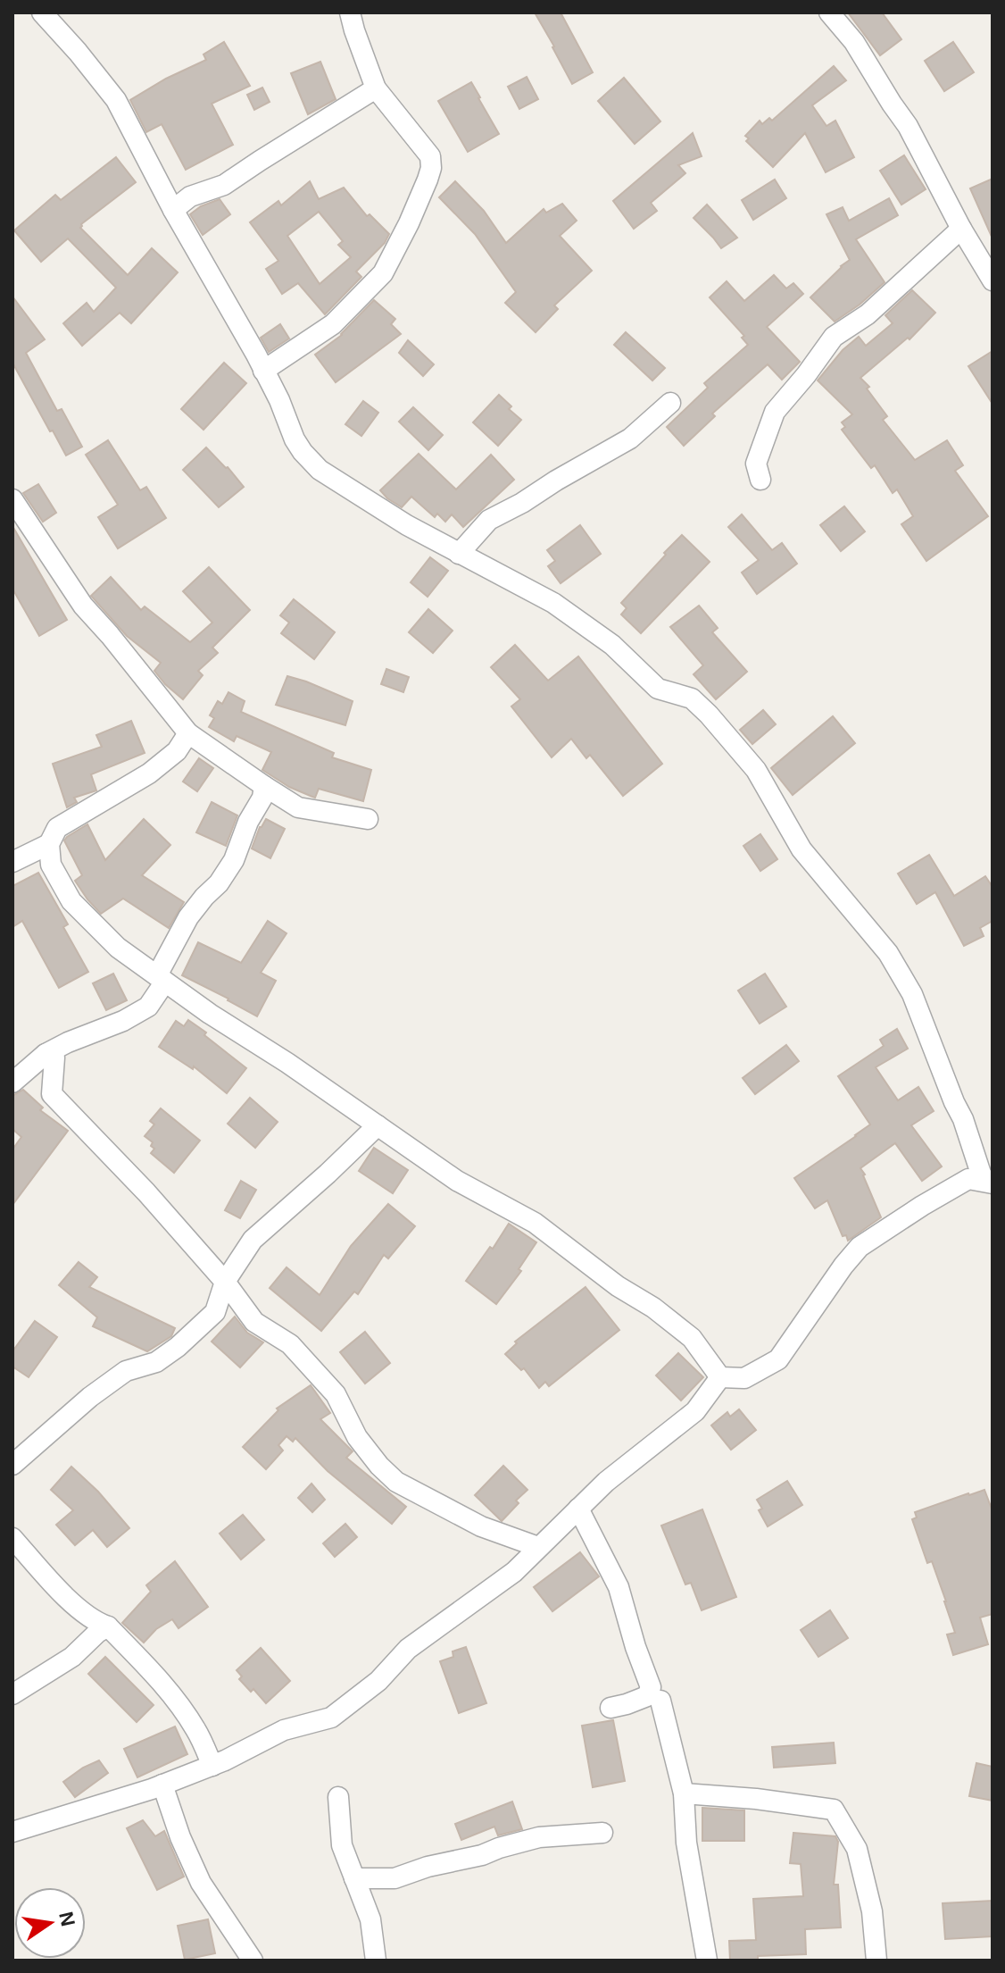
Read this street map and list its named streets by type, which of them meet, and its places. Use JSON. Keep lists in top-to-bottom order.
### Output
{
  "north": "right"
}
